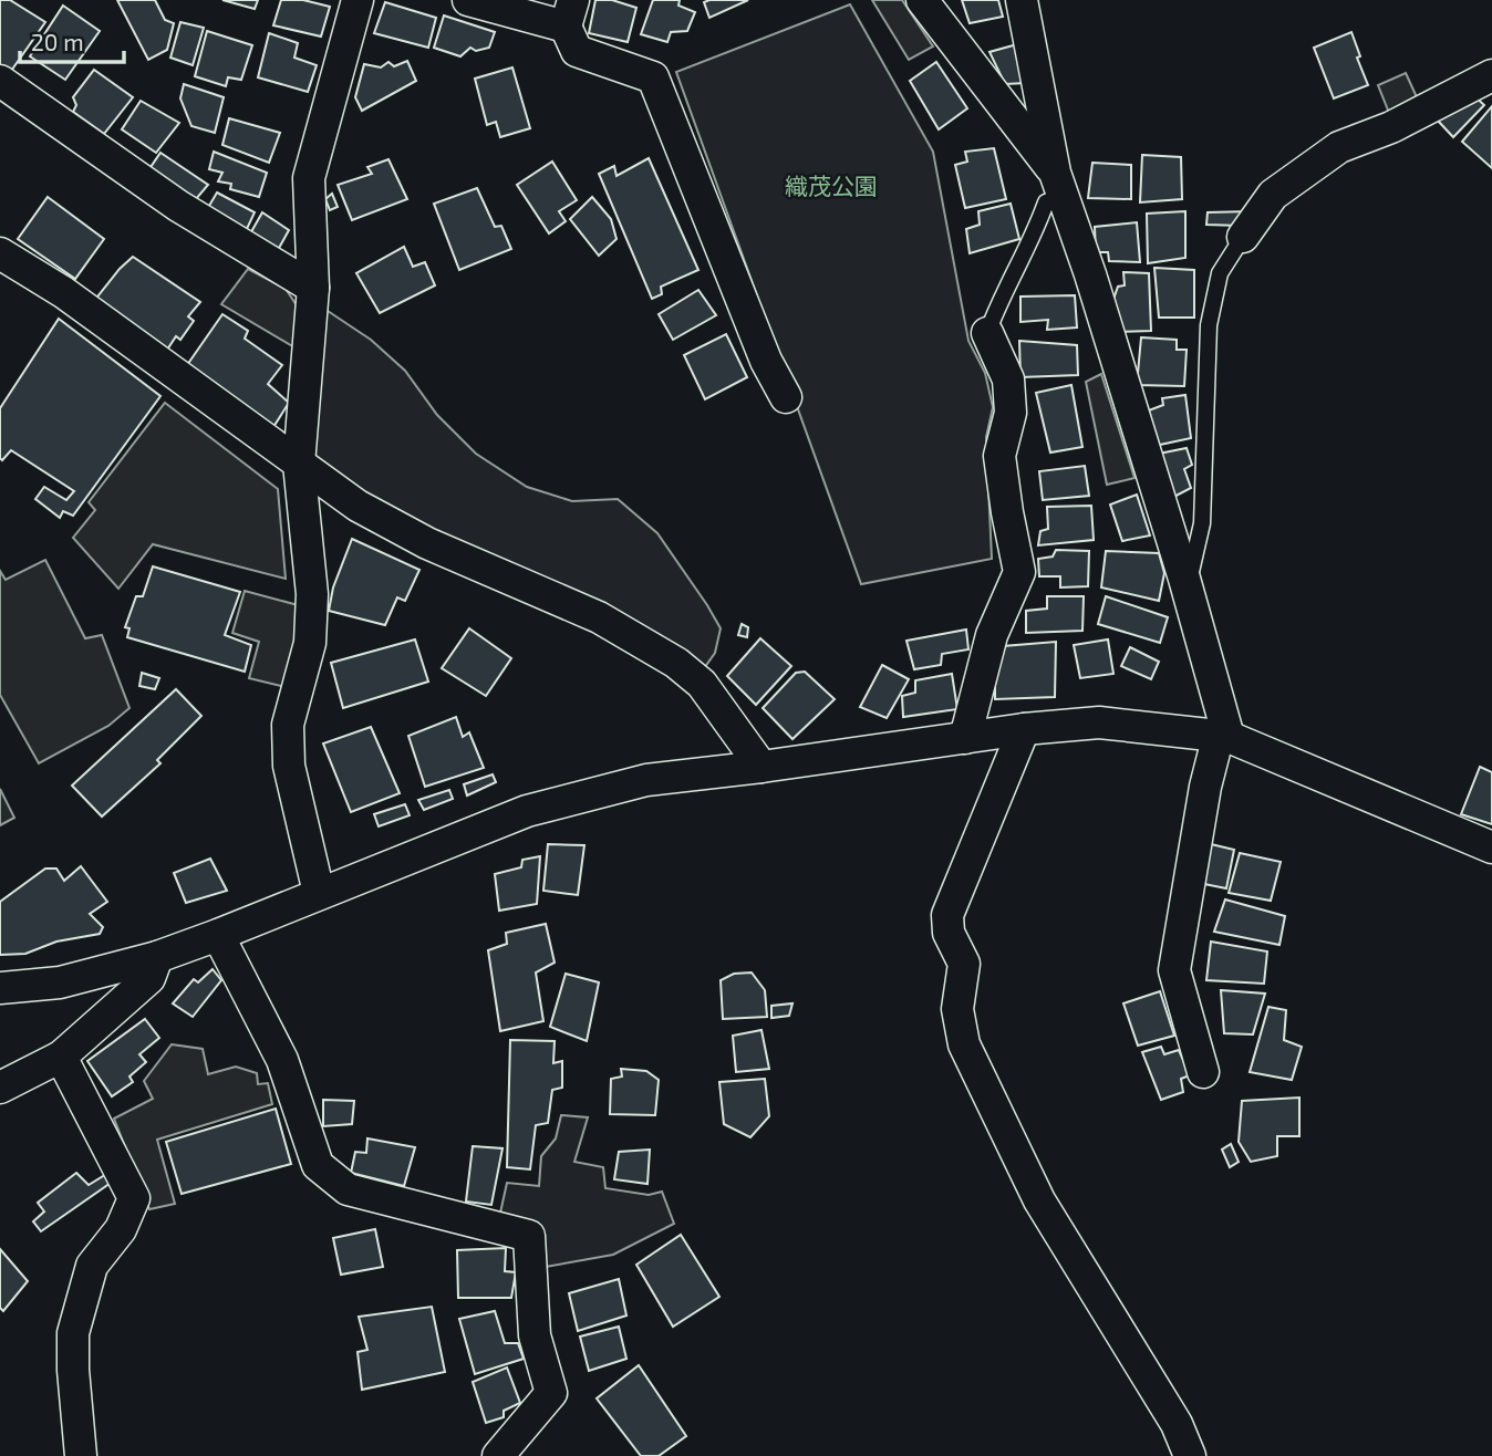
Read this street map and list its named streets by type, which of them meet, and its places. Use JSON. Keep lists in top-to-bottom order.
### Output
{
  "parks": ["織茂公園"],
  "scale_bar": "20 m"
}
